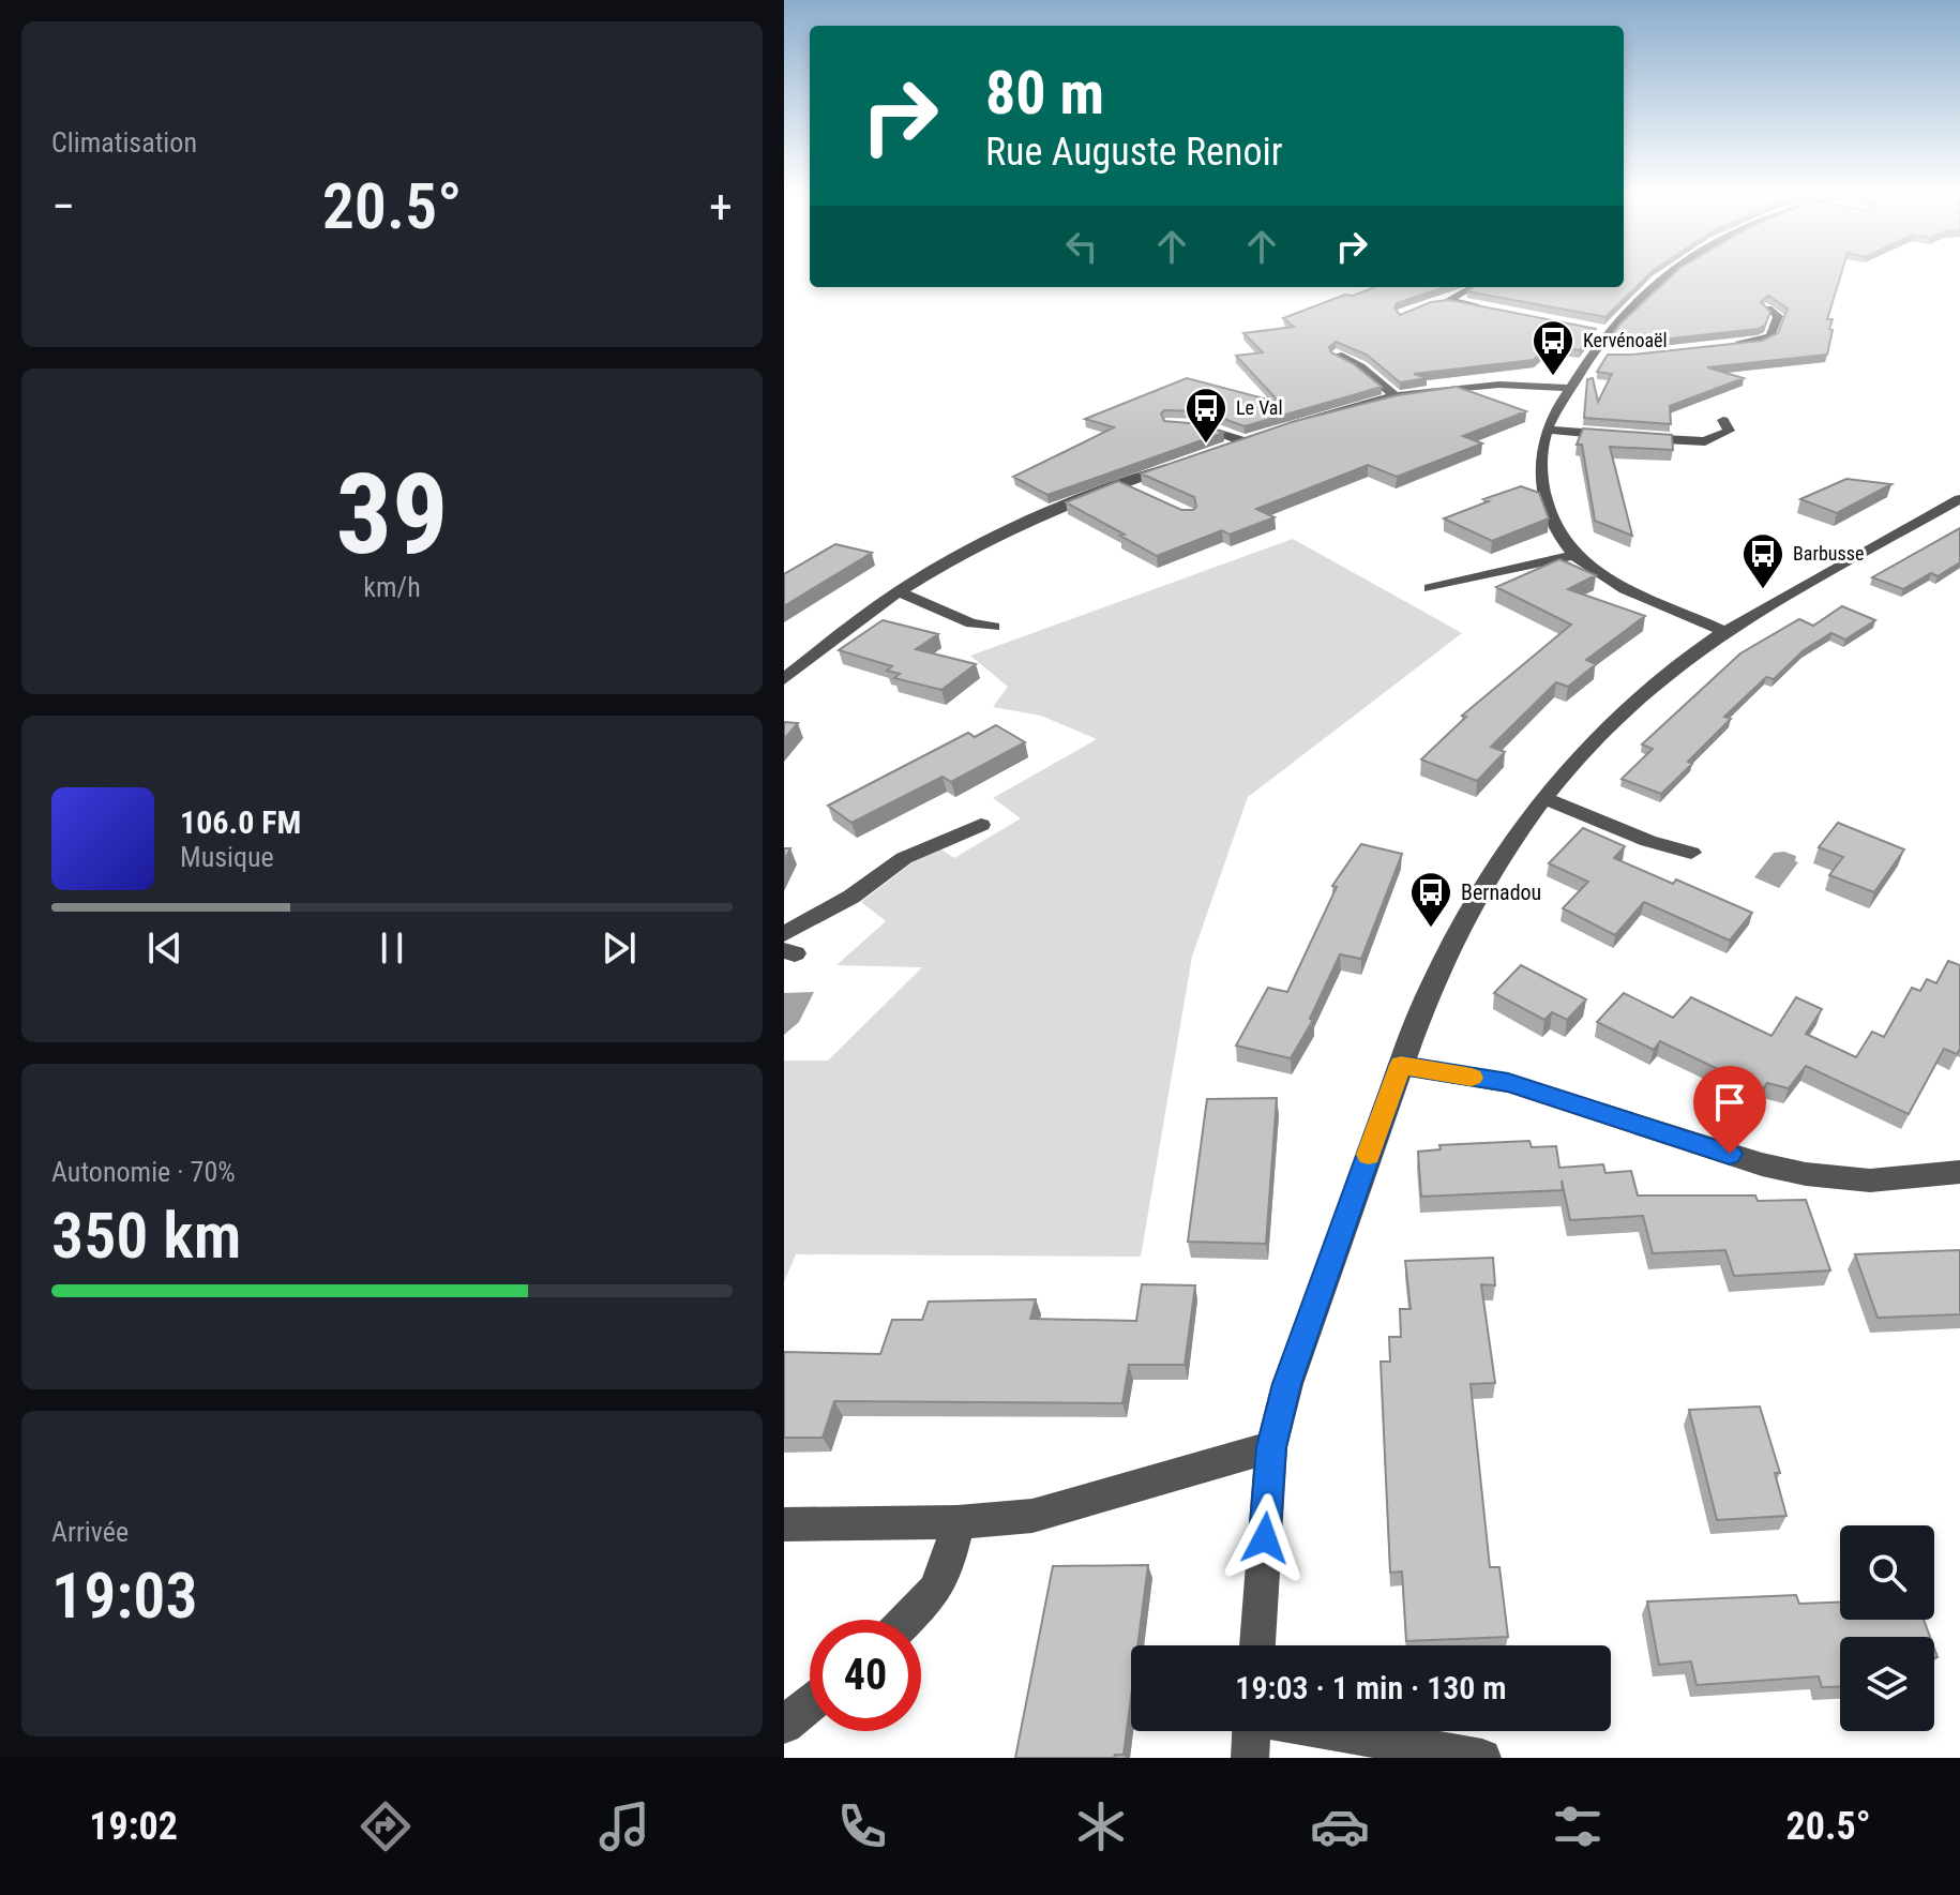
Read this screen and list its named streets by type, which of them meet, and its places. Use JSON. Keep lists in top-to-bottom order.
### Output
{
  "places": {
    "bus stop": [
      "Kervénoaël",
      "Le Val",
      "Barbusse",
      "Bernadou"
    ]
  },
  "page": {
    "tile": [
      "Climatisation",
      ["39", "km/h"],
      ["Autonomie · 70%", "350 km"],
      ["Arrivée", "19:03"]
    ],
    "turn": ["80 m", "Rue Auguste Renoir"],
    "heat": ["−", "20.5°", "+"],
    "song": ["106.0 FM", "Musique"],
    "limit": "40",
    "trip": "19:03 · 1 min · 130 m",
    "tabs": ["19:02", "20.5°"]
  }
}
